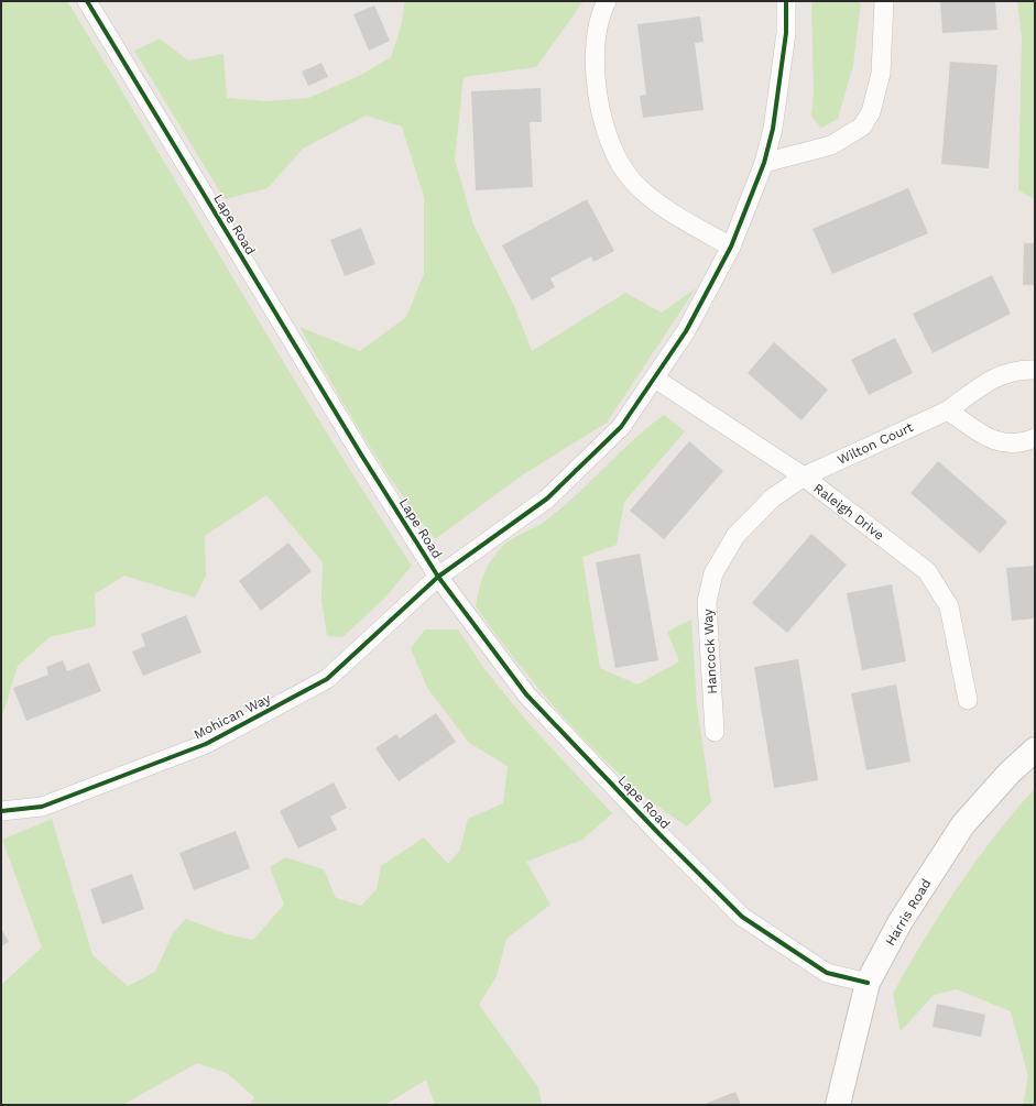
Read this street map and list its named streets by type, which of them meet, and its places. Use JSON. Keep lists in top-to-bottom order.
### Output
{
  "streets": {
    "street": [
      "Lape Road",
      "Wilton Court",
      "Raleigh Drive",
      "Hancock Way",
      "Mohican Way",
      "Harris Road"
    ]
  },
  "crossings": [
    ["Lape Road", "Mohican Way"],
    ["Lape Road", "Harris Road"],
    ["Wilton Court", "Raleigh Drive"],
    ["Wilton Court", "Hancock Way"],
    ["Raleigh Drive", "Hancock Way"],
    ["Raleigh Drive", "Mohican Way"]
  ]
}
